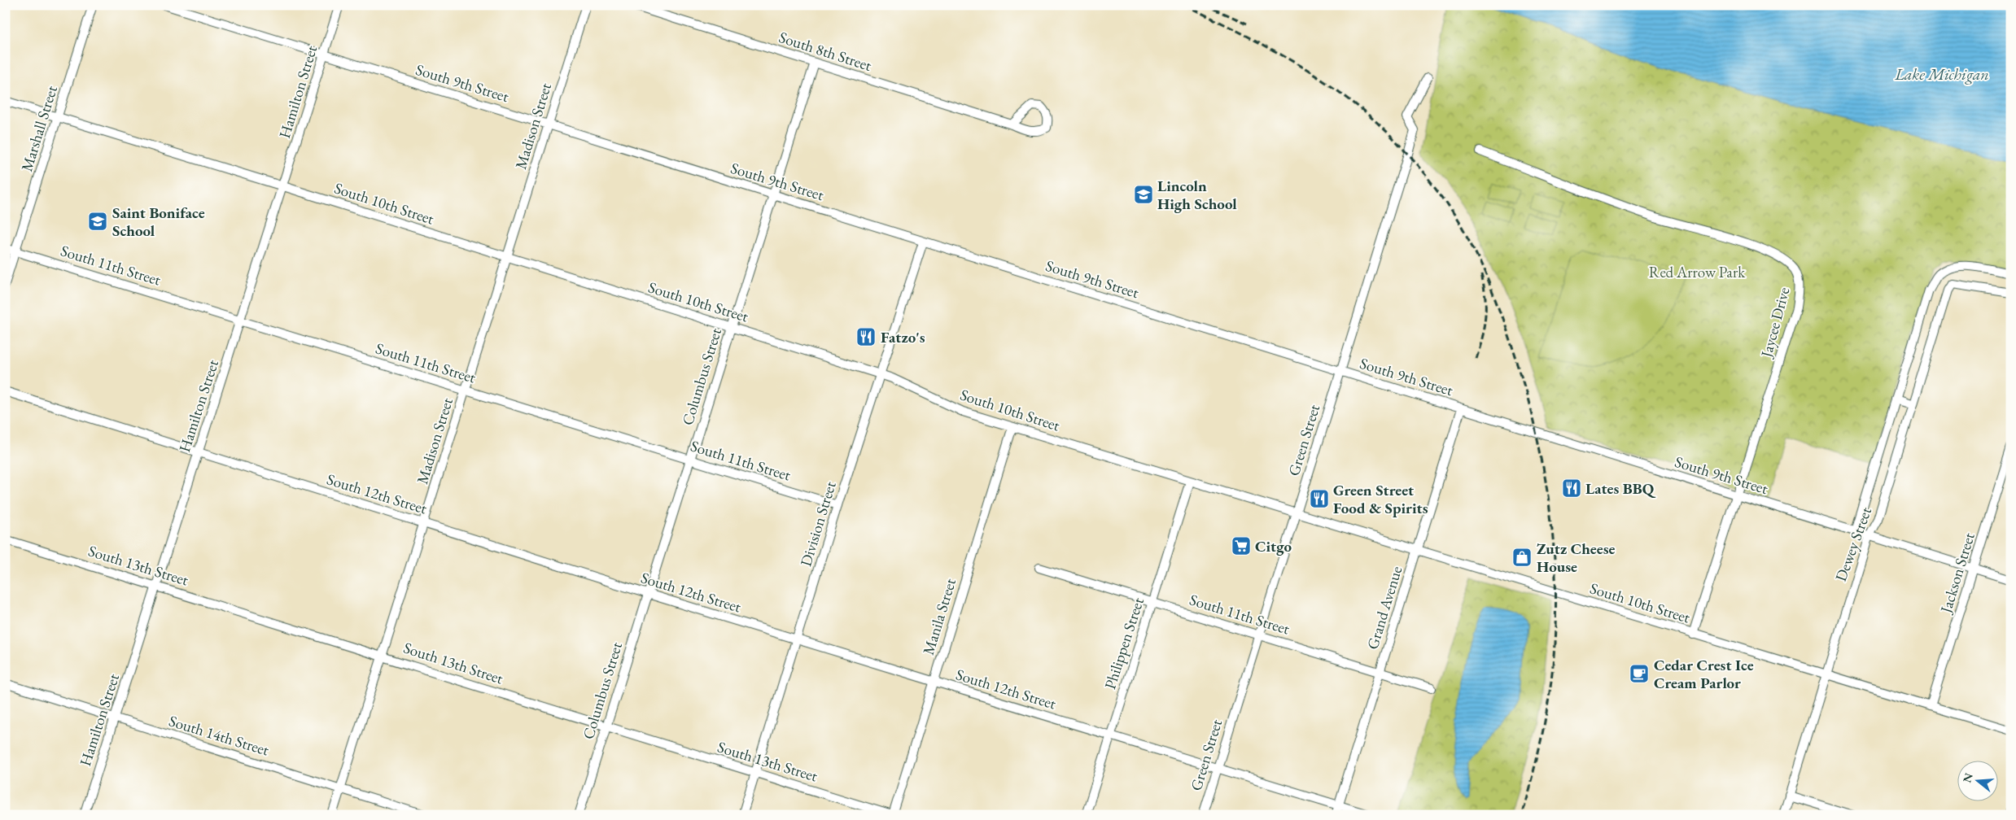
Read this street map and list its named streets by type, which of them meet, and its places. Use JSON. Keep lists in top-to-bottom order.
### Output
{
  "streets": {
    "street": [
      "South 8th Street",
      "South 9th Street",
      "Hamilton Street",
      "Madison Street",
      "Marshall Street",
      "South 10th Street",
      "South 11th Street",
      "Jaycee Drive",
      "Columbus Street",
      "Green Street",
      "South 12th Street",
      "Division Street",
      "Dewey Street",
      "South 13th Street",
      "Jackson Street",
      "Grand Avenue",
      "Manila Street",
      "Philippen Street",
      "South 14th Street"
    ]
  },
  "crossings": [
    ["South 8th Street", "Columbus Street"],
    ["South 9th Street", "Hamilton Street"],
    ["South 9th Street", "Madison Street"],
    ["South 9th Street", "Jaycee Drive"],
    ["South 9th Street", "Columbus Street"],
    ["South 9th Street", "Green Street"],
    ["South 9th Street", "Division Street"],
    ["South 9th Street", "Dewey Street"],
    ["South 9th Street", "Jackson Street"],
    ["South 9th Street", "Grand Avenue"],
    ["Hamilton Street", "South 10th Street"],
    ["Hamilton Street", "South 11th Street"],
    ["Hamilton Street", "South 12th Street"],
    ["Hamilton Street", "South 13th Street"],
    ["Hamilton Street", "South 14th Street"],
    ["Madison Street", "South 10th Street"],
    ["Madison Street", "South 11th Street"],
    ["Madison Street", "South 12th Street"],
    ["Madison Street", "South 13th Street"],
    ["Madison Street", "South 14th Street"],
    ["Marshall Street", "South 10th Street"],
    ["Marshall Street", "South 11th Street"],
    ["South 10th Street", "Jaycee Drive"],
    ["South 10th Street", "Columbus Street"],
    ["South 10th Street", "Green Street"],
    ["South 10th Street", "Division Street"],
    ["South 10th Street", "Dewey Street"],
    ["South 10th Street", "Jackson Street"],
    ["South 10th Street", "Grand Avenue"],
    ["South 10th Street", "Manila Street"],
    ["South 10th Street", "Philippen Street"],
    ["South 11th Street", "Columbus Street"],
    ["South 11th Street", "Green Street"],
    ["South 11th Street", "Division Street"],
    ["South 11th Street", "Grand Avenue"],
    ["South 11th Street", "Philippen Street"],
    ["Columbus Street", "South 12th Street"],
    ["Columbus Street", "South 13th Street"],
    ["Green Street", "South 12th Street"],
    ["South 12th Street", "Division Street"],
    ["South 12th Street", "Grand Avenue"],
    ["South 12th Street", "Manila Street"],
    ["South 12th Street", "Philippen Street"],
    ["Division Street", "South 13th Street"],
    ["South 13th Street", "Manila Street"]
  ],
  "water": ["Lake Michigan"],
  "parks": ["Red Arrow Park"],
  "places": {
    "school or university": ["Lincoln High School", "Saint Boniface School"],
    "restaurant": ["Fatzo's", "Lates BBQ", "Green Street Food & Spirits"],
    "supermarket": ["Citgo"],
    "shop": ["Zutz Cheese House"],
    "cafe": ["Cedar Crest Ice Cream Parlor"]
  },
  "north": "left"
}
